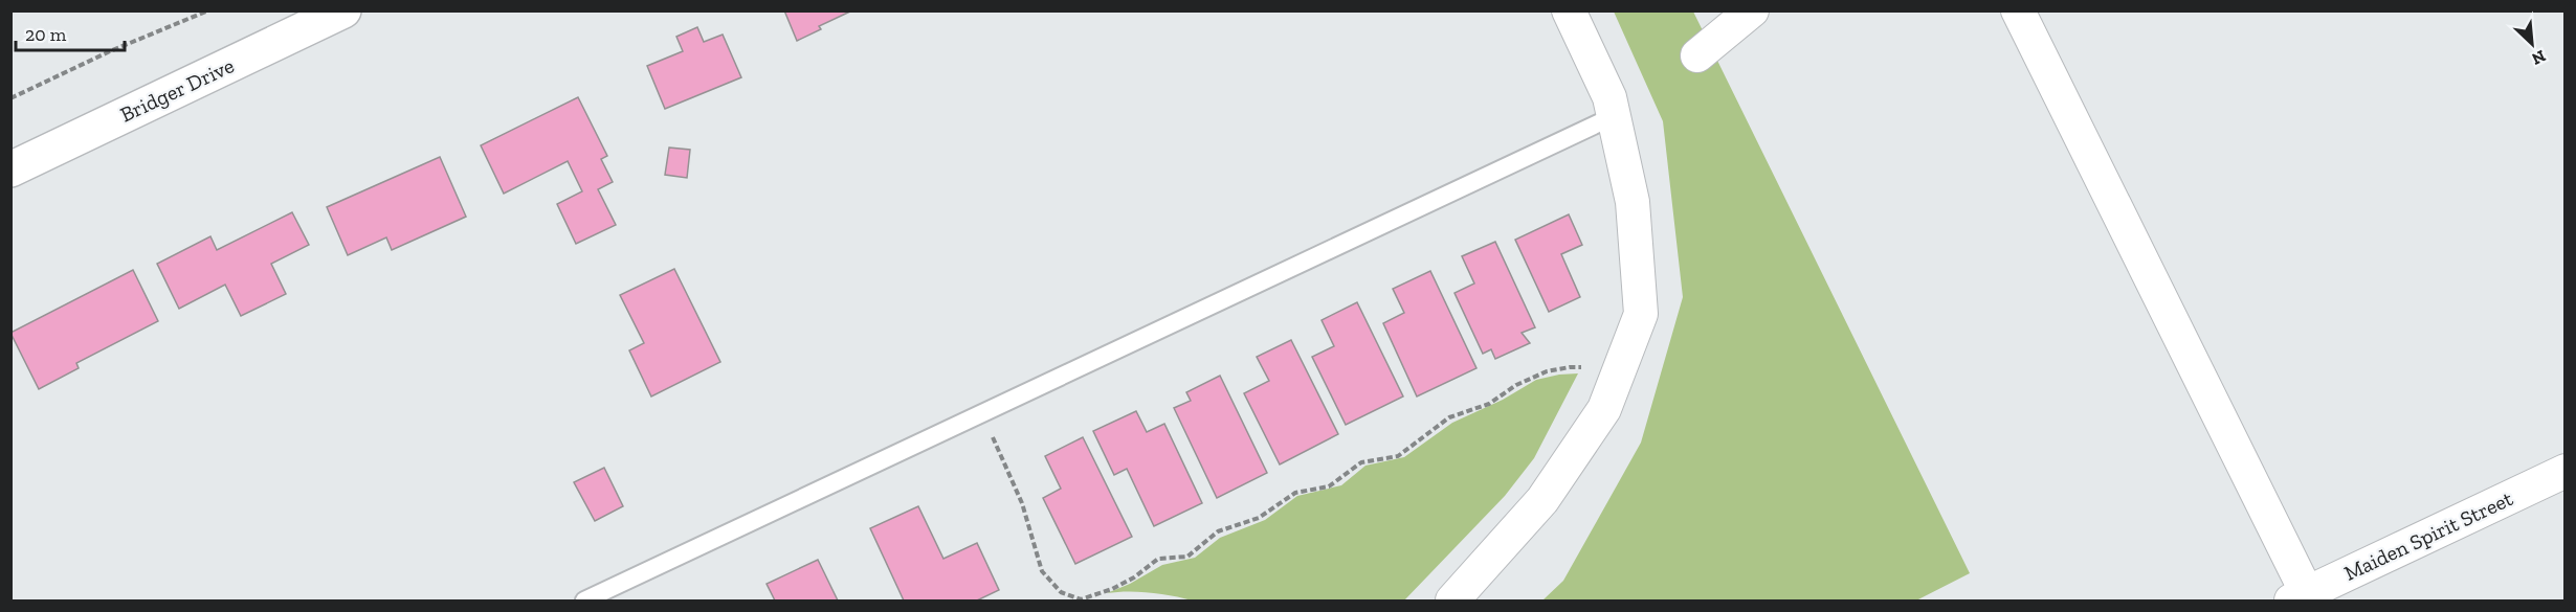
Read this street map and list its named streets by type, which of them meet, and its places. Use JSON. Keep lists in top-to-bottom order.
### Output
{
  "streets": {
    "main road": ["Bridger Drive"],
    "street": ["Maiden Spirit Street"]
  },
  "scale_bar": "20 m",
  "north": "bottom right"
}
